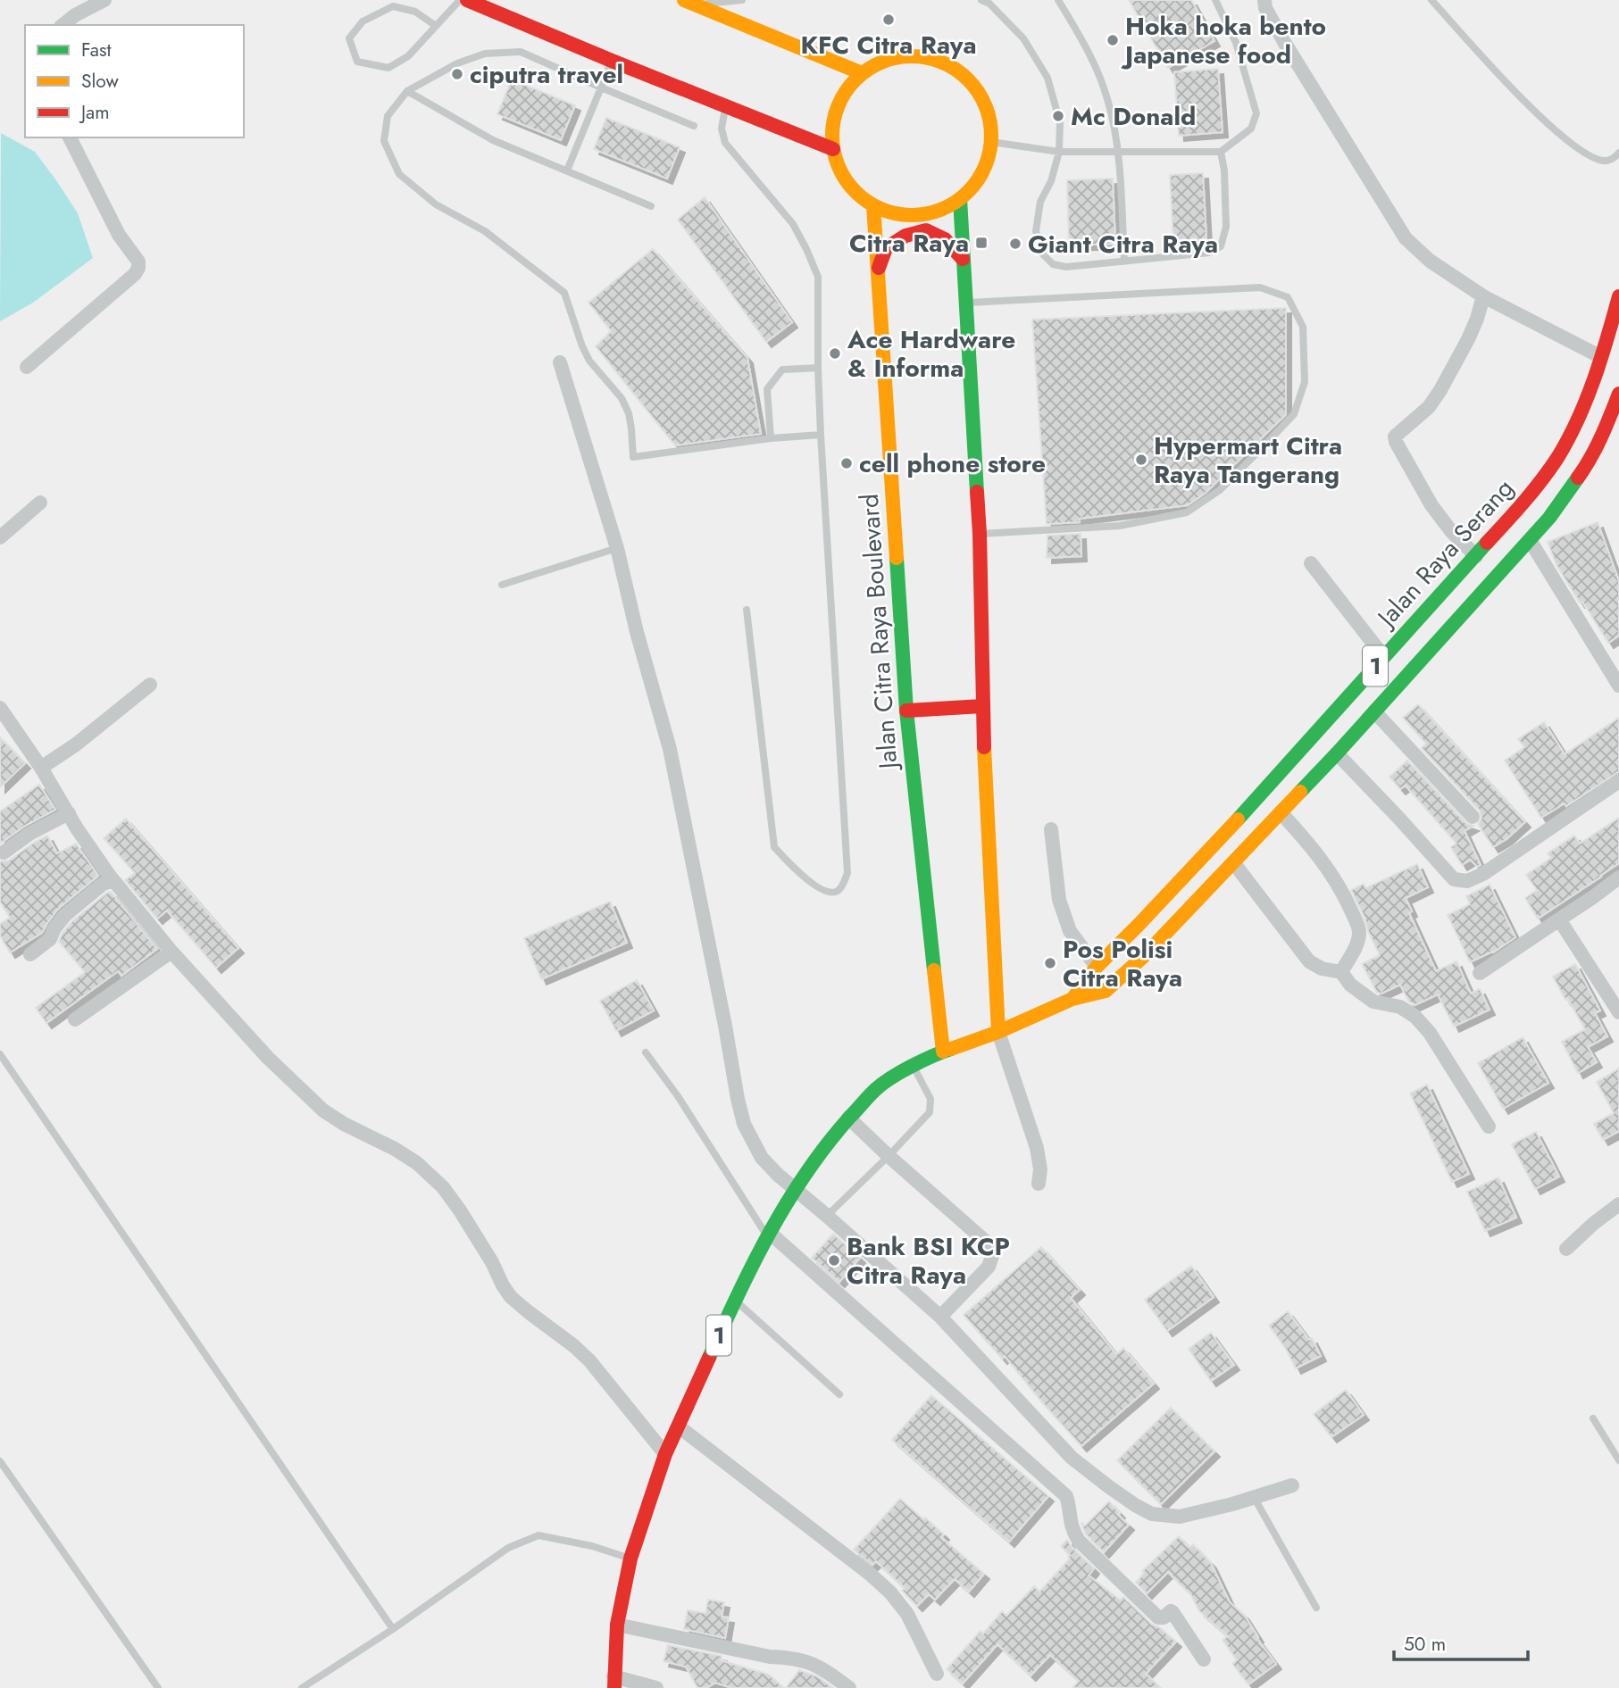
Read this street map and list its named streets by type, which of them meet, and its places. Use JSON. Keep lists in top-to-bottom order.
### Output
{
  "streets": {
    "main road": ["Jalan Raya Serang", "Jalan Citra Raya Boulevard", "1"]
  },
  "crossings": [
    ["Jalan Raya Serang", "Jalan Citra Raya Boulevard"]
  ],
  "places": {
    "other": [
      "KFC Citra Raya",
      "Hoka hoka bento Japanese food",
      "ciputra travel",
      "Mc Donald",
      "Giant Citra Raya",
      "Ace Hardware & Informa",
      "Hypermart Citra Raya Tangerang",
      "cell phone store",
      "Pos Polisi Citra Raya",
      "Bank BSI KCP Citra Raya"
    ],
    "transit": ["Citra Raya"]
  },
  "legend": ["Fast", "Slow", "Jam"],
  "scale_bar": "50 m"
}
